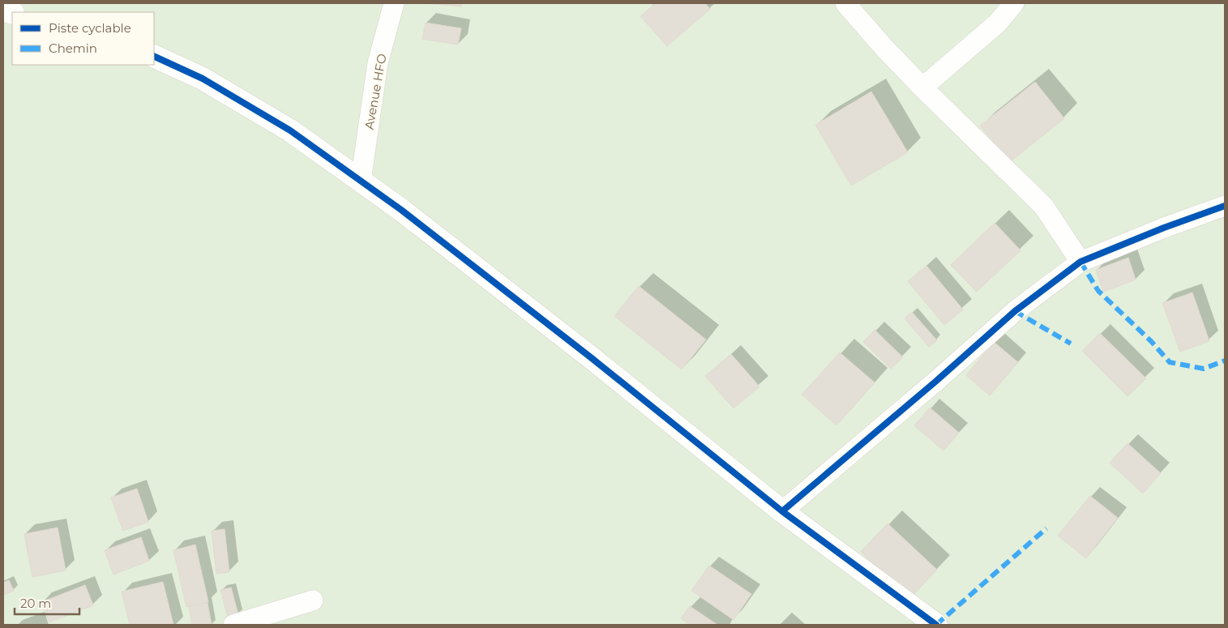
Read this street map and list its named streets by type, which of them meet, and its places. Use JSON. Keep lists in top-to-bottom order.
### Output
{
  "streets": {
    "street": ["Avenue HFO"]
  },
  "legend": ["Piste cyclable", "Chemin"],
  "scale_bar": "20 m"
}
